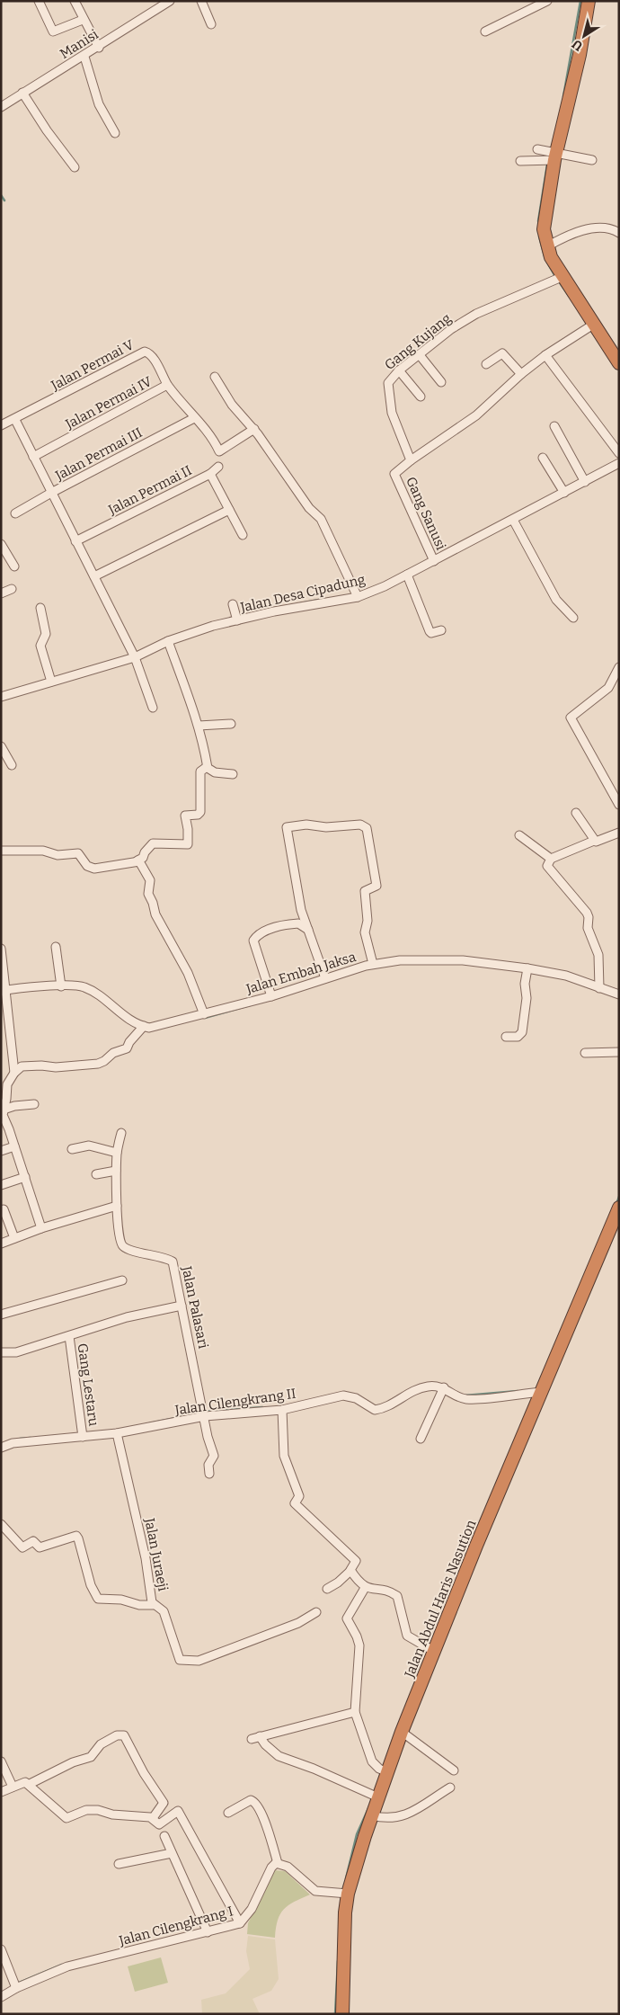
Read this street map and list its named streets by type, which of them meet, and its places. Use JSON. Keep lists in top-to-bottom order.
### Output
{
  "streets": {
    "highway": ["Jalan Abdul Haris Nasution"],
    "street": [
      "Manisi",
      "Gang Kujang",
      "Jalan Permai V",
      "Jalan Permai IV",
      "Jalan Permai III",
      "Jalan Permai II",
      "Gang Sanusi",
      "Jalan Desa Cipadung",
      "Jalan Embah Jaksa",
      "Jalan Palasari",
      "Gang Lestaru",
      "Jalan Cilengkrang II",
      "Jalan Juraeji",
      "Jalan Cilengkrang I"
    ]
  },
  "crossings": [
    ["Gang Kujang", "Gang Sanusi"],
    ["Jalan Permai V", "Jalan Permai IV"],
    ["Jalan Permai IV", "Jalan Permai III"],
    ["Gang Sanusi", "Jalan Desa Cipadung"],
    ["Jalan Palasari", "Jalan Cilengkrang II"],
    ["Gang Lestaru", "Jalan Cilengkrang II"],
    ["Jalan Cilengkrang II", "Jalan Juraeji"]
  ],
  "north": "bottom left"
}
